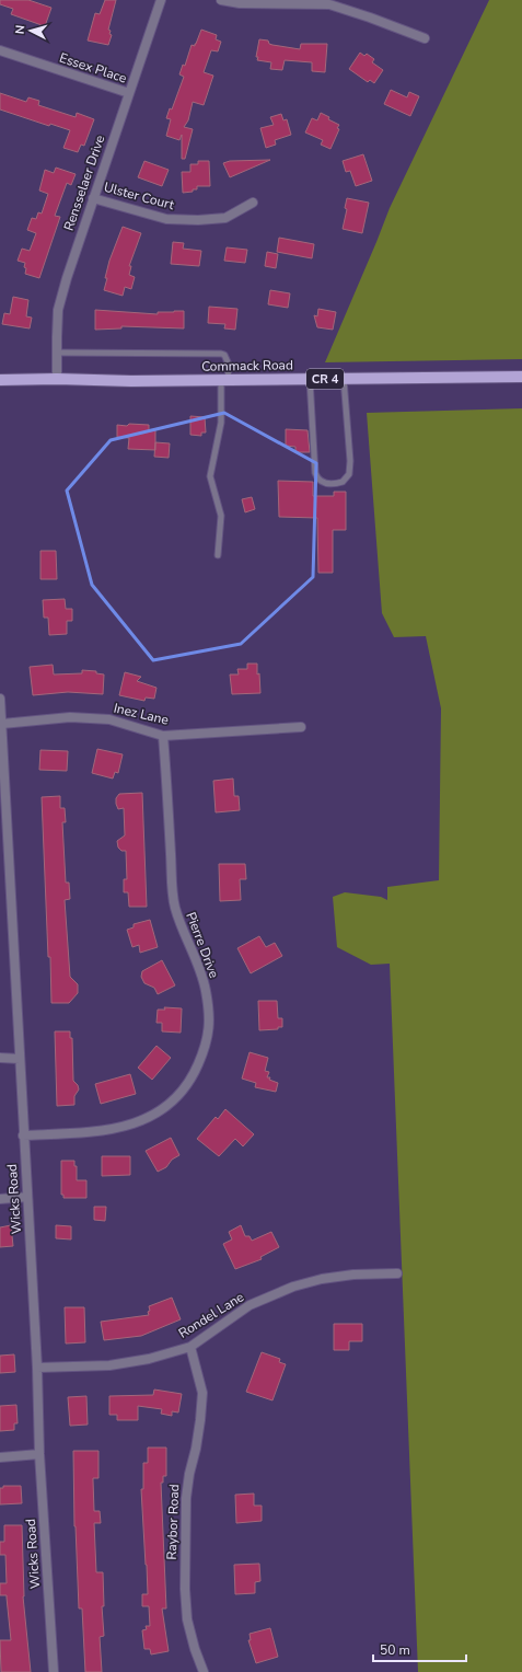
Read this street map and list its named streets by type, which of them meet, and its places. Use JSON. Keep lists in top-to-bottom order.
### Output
{
  "streets": {
    "main road": ["Commack Road", "CR 4"],
    "street": [
      "Essex Place",
      "Rensselaer Drive",
      "Ulster Court",
      "Inez Lane",
      "Pierre Drive",
      "Wicks Road",
      "Rondel Lane",
      "Raybor Road"
    ]
  },
  "crossings": [
    ["Essex Place", "Rensselaer Drive"],
    ["Rensselaer Drive", "Ulster Court"],
    ["Rensselaer Drive", "Commack Road"],
    ["Inez Lane", "Pierre Drive"],
    ["Inez Lane", "Wicks Road"],
    ["Pierre Drive", "Wicks Road"],
    ["Wicks Road", "Rondel Lane"],
    ["Rondel Lane", "Raybor Road"]
  ],
  "scale_bar": "50 m",
  "north": "left"
}
